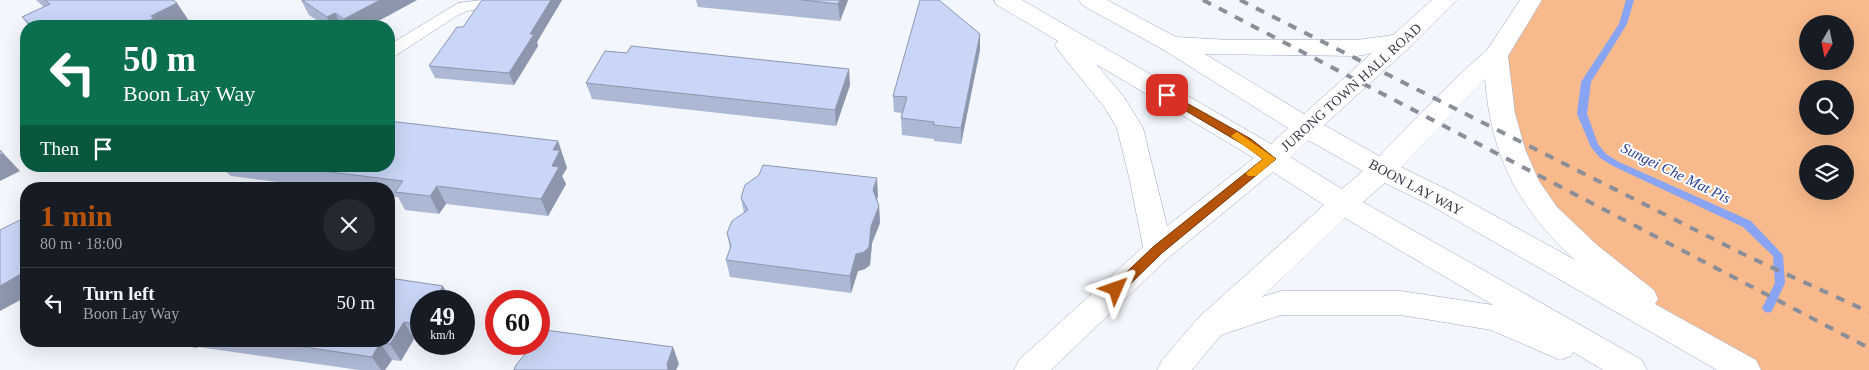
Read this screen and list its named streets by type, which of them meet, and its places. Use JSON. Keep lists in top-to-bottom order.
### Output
{
  "streets": {
    "main road": ["JURONG TOWN HALL ROAD", "BOON LAY WAY"]
  },
  "crossings": [
    ["JURONG TOWN HALL ROAD", "BOON LAY WAY"]
  ],
  "water": ["Sungei Che Mat Pis"],
  "north": "bottom",
  "page": {
    "turn": ["50 m", "Boon Lay Way"],
    "then": "Then",
    "heading": ["1 min", "80 m · 18:00"],
    "list": [
      {
        "name": "Turn left",
        "note": "Boon Lay Way",
        "value": "50 m"
      }
    ],
    "speed": "49 km/h",
    "limit": "60"
  }
}
